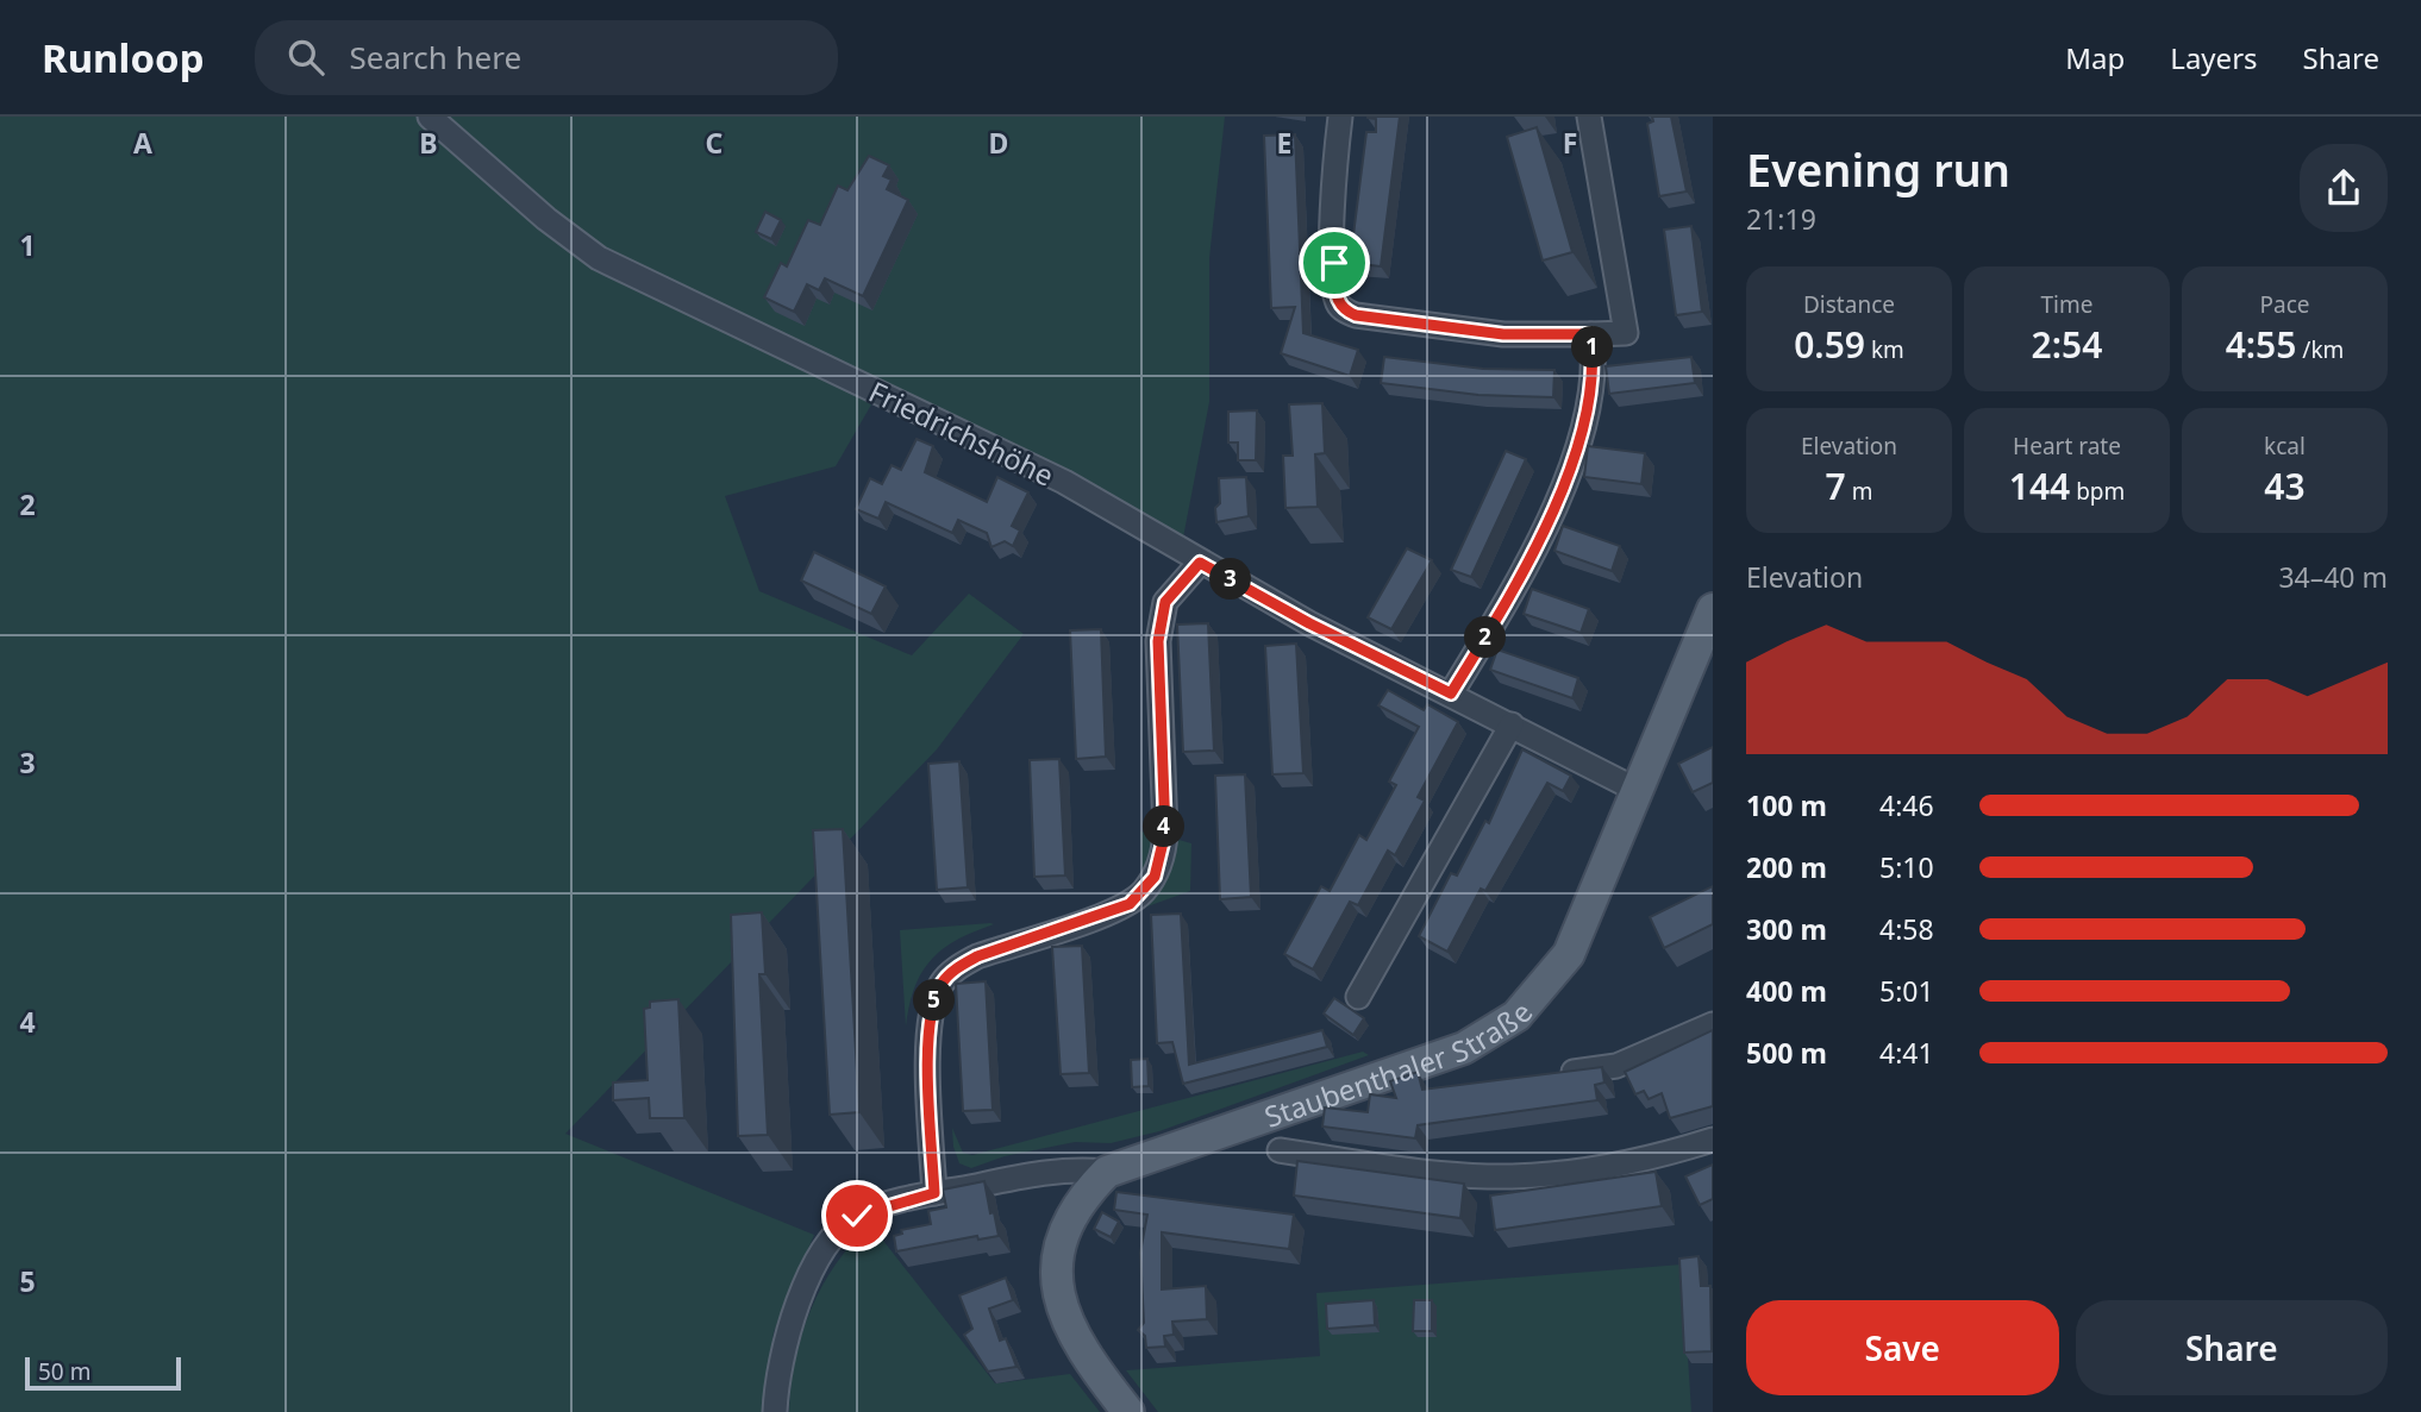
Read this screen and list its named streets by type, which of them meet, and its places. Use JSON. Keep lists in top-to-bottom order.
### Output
{
  "streets": {
    "main road": ["Staubenthaler Straße"],
    "street": ["Friedrichshöhe"]
  },
  "crossings": [
    ["Friedrichshöhe", "Staubenthaler Straße"]
  ],
  "scale_bar": "50 m",
  "page": {
    "header": "Runloop",
    "search": "Search here",
    "nav": ["Map", "Layers", "Share"],
    "heading": ["Evening run", "21:19"],
    "stats": [
      ["Distance", "0.59 km"],
      ["Time", "2:54"],
      ["Pace", "4:55 /km"],
      ["Elevation", "7 m"],
      ["Heart rate", "144 bpm"],
      ["kcal", "43"]
    ],
    "pins": [
      "1",
      "3",
      "2",
      "4",
      "5"
    ],
    "chart": ["Elevation", "34–40 m"],
    "list": [
      {
        "name": "100 m",
        "note": "4:46"
      },
      {
        "name": "200 m",
        "note": "5:10"
      },
      {
        "name": "300 m",
        "note": "4:58"
      },
      {
        "name": "400 m",
        "note": "5:01"
      },
      {
        "name": "500 m",
        "note": "4:41"
      }
    ],
    "buttons": ["Save", "Share"],
    "scale": "50 m"
  },
  "grid": {
    "columns": [
      "A",
      "B",
      "C",
      "D",
      "E",
      "F"
    ],
    "rows": [
      "1",
      "2",
      "3",
      "4",
      "5"
    ]
  }
}
